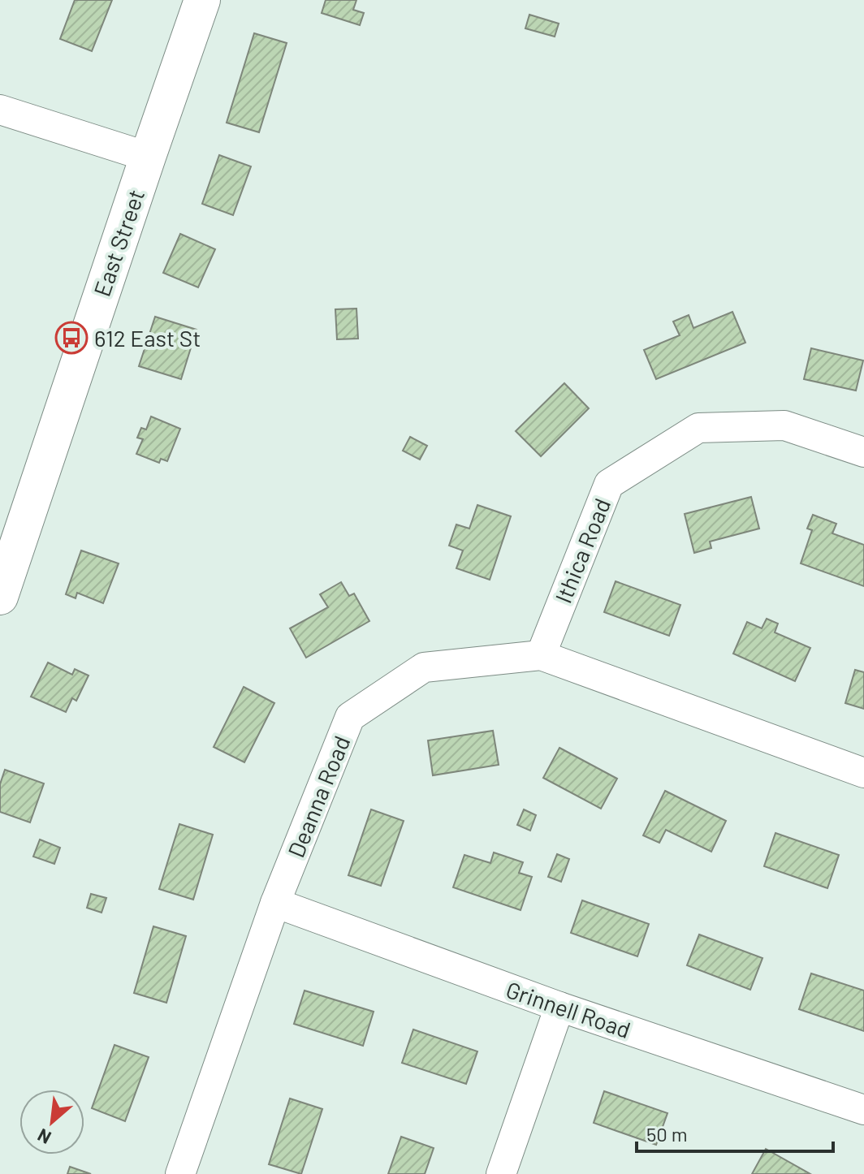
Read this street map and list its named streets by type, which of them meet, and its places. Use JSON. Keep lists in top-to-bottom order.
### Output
{
  "streets": {
    "street": [
      "East Street",
      "Ithica Road",
      "Deanna Road",
      "Grinnell Road"
    ]
  },
  "crossings": [
    ["Ithica Road", "Deanna Road"],
    ["Deanna Road", "Grinnell Road"]
  ],
  "places": {
    "bus stop": ["612 East St"]
  },
  "scale_bar": "50 m",
  "north": "bottom left"
}
